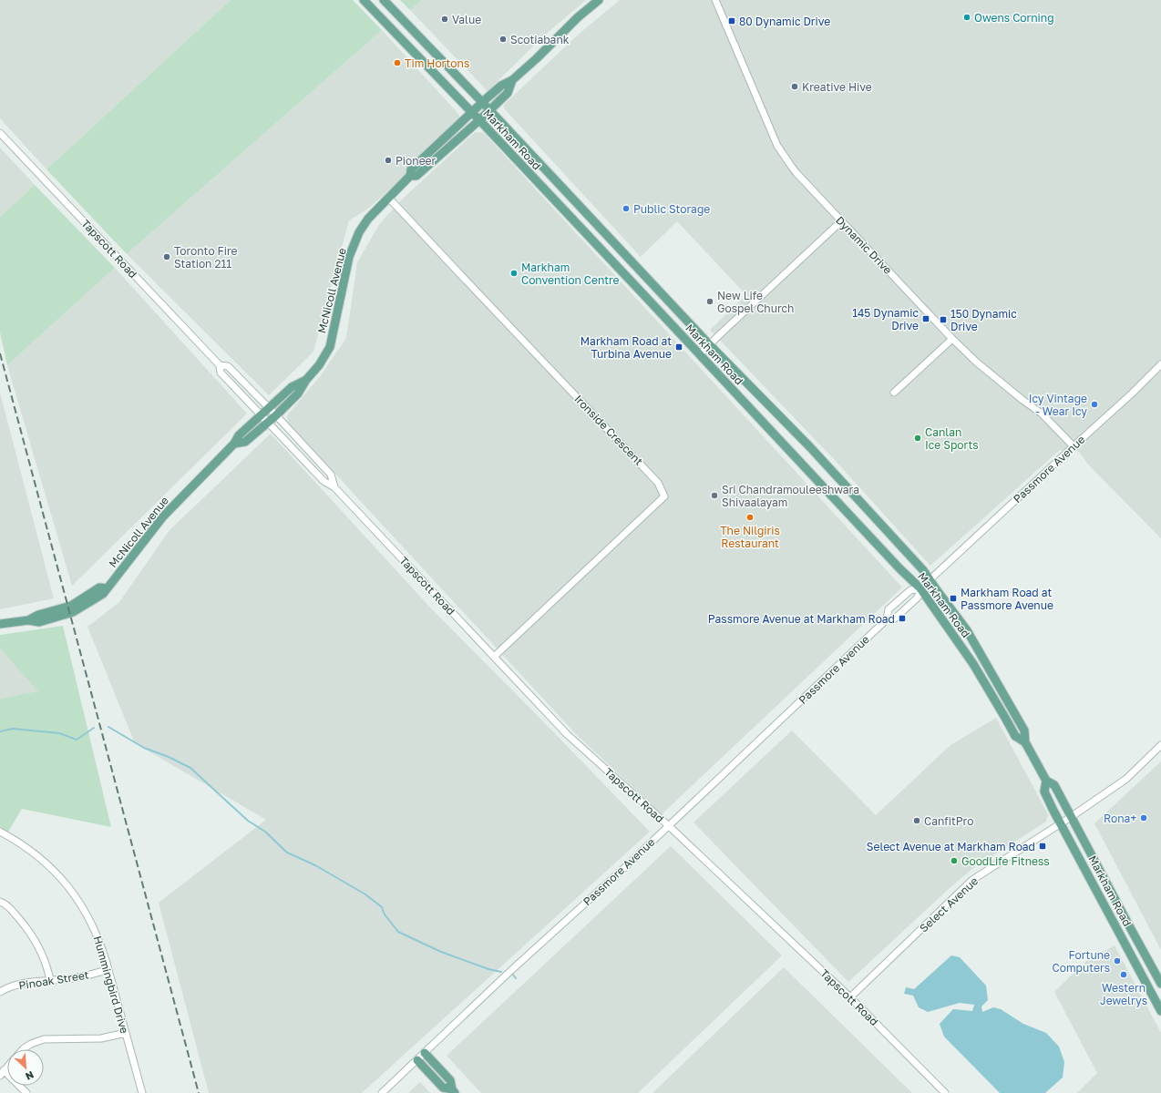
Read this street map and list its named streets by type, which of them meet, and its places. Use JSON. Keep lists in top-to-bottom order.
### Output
{
  "streets": {
    "main road": ["Markham Road", "McNicoll Avenue"],
    "street": [
      "Dynamic Drive",
      "Tapscott Road",
      "Ironside Crescent",
      "Passmore Avenue",
      "Select Avenue",
      "Pinoak Street",
      "Hummingbird Drive"
    ]
  },
  "crossings": [
    ["Markham Road", "McNicoll Avenue"],
    ["Markham Road", "Passmore Avenue"],
    ["Markham Road", "Select Avenue"],
    ["Dynamic Drive", "Passmore Avenue"],
    ["Tapscott Road", "McNicoll Avenue"],
    ["Tapscott Road", "Ironside Crescent"],
    ["Tapscott Road", "Passmore Avenue"],
    ["Tapscott Road", "Select Avenue"],
    ["McNicoll Avenue", "Ironside Crescent"],
    ["Pinoak Street", "Hummingbird Drive"]
  ],
  "places": {
    "other": [
      "Owens Corning",
      "Value",
      "Scotiabank",
      "Tim Hortons",
      "Kreative Hive",
      "Pioneer",
      "Public Storage",
      "Toronto Fire Station 211",
      "Markham Convention Centre",
      "New Life Gospel Church",
      "Icy Vintage - Wear Icy",
      "Canlan Ice Sports",
      "Sri Chandramouleeshwara Shivaalayam",
      "The Nilgiris Restaurant",
      "Rona+",
      "CanfitPro",
      "GoodLife Fitness",
      "Fortune Computers",
      "Western Jewelrys"
    ],
    "transit": [
      "80 Dynamic Drive",
      "145 Dynamic Drive",
      "150 Dynamic Drive",
      "Markham Road at Turbina Avenue",
      "Markham Road at Passmore Avenue",
      "Passmore Avenue at Markham Road",
      "Select Avenue at Markham Road"
    ]
  },
  "north": "bottom right"
}
